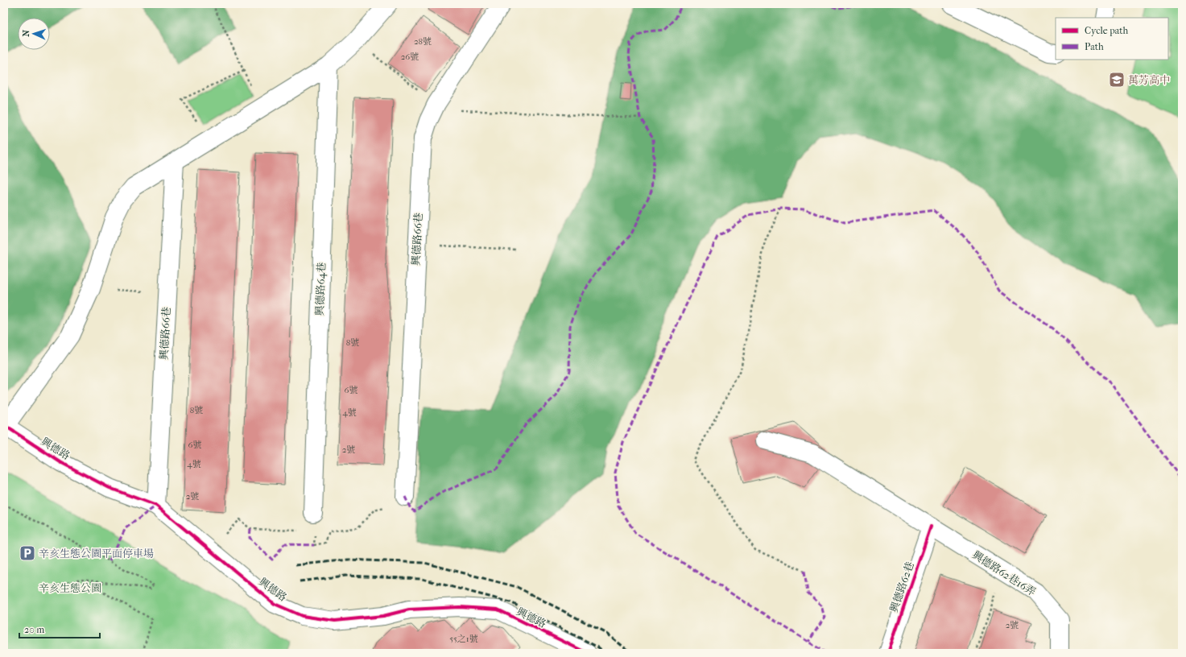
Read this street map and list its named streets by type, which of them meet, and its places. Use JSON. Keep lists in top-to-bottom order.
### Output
{
  "streets": {
    "street": [
      "興德路66巷",
      "興德路64巷",
      "興德路",
      "興德路62巷16弄",
      "興德路62巷"
    ]
  },
  "crossings": [
    ["興德路66巷", "興德路"],
    ["興德路62巷16弄", "興德路62巷"]
  ],
  "parks": ["辛亥生態公園"],
  "places": {
    "school or university": ["萬芳高中"],
    "parking": ["辛亥生態公園平面停車場"]
  },
  "house_numbers": [
    "28號",
    "26號",
    "8號",
    "6號",
    "8號",
    "4號",
    "6號",
    "2號",
    "4號",
    "2號",
    "2號",
    "55之1號"
  ],
  "legend": ["Cycle path", "Path"],
  "scale_bar": "20 m",
  "north": "left"
}
